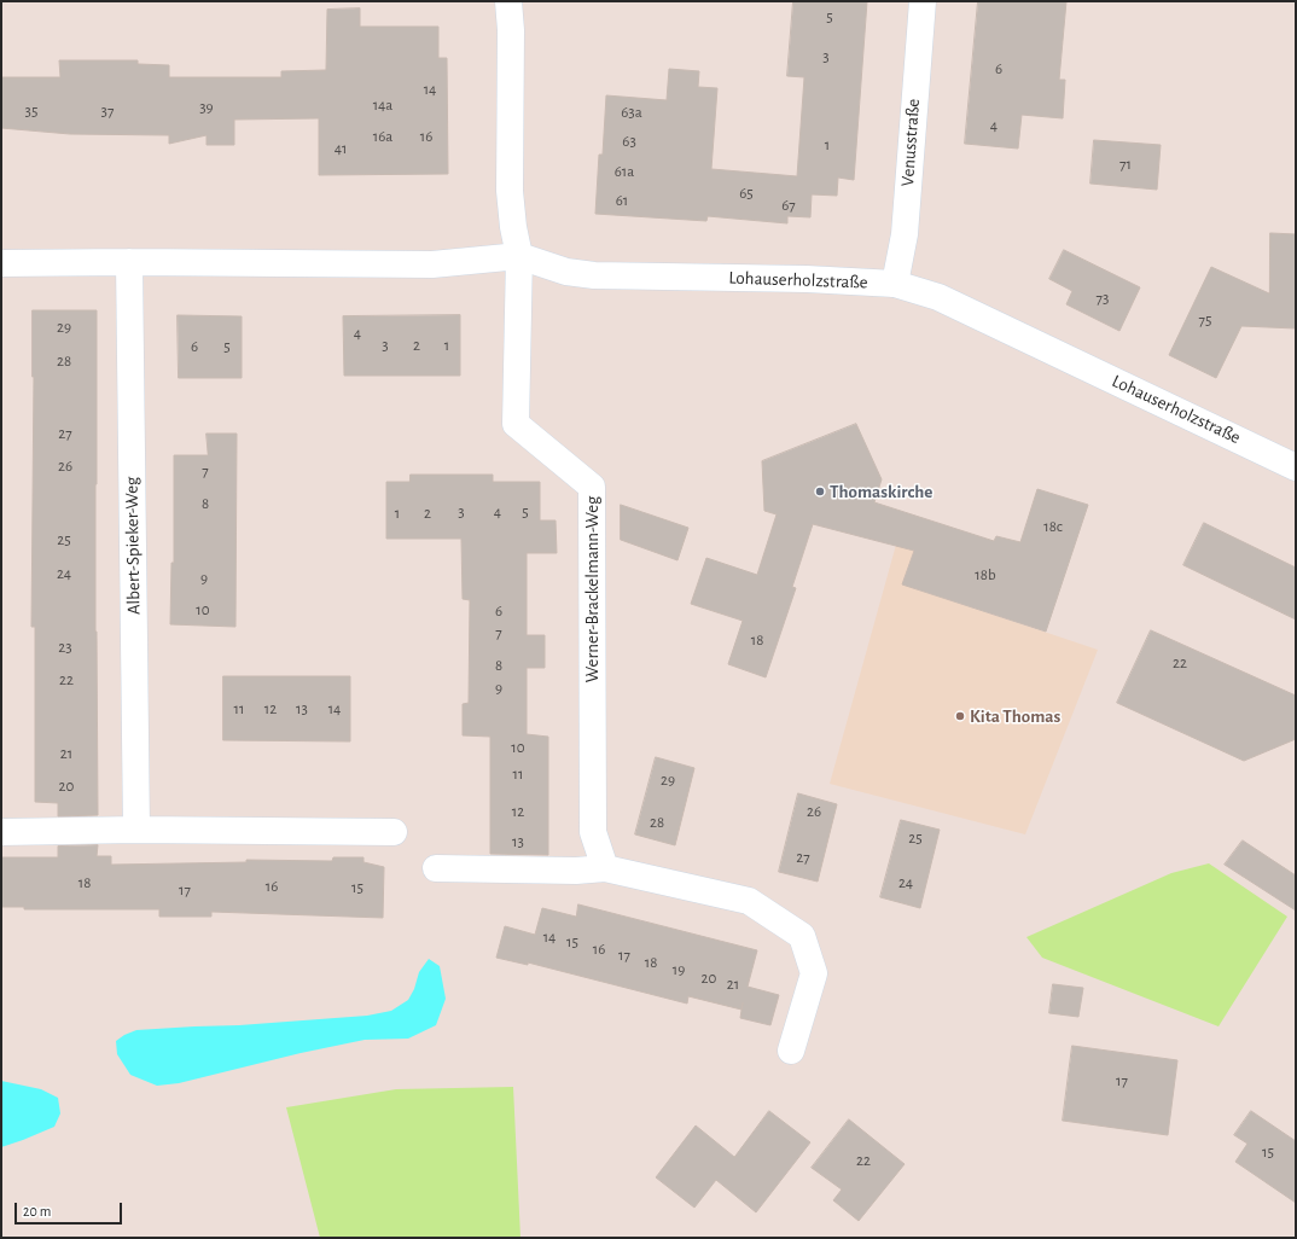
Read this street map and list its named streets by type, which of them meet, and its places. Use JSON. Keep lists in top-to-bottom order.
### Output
{
  "streets": {
    "street": [
      "Venusstraße",
      "Lohauserholzstraße",
      "Albert-Spieker-Weg",
      "Werner-Brackelmann-Weg"
    ]
  },
  "crossings": [
    ["Venusstraße", "Lohauserholzstraße"],
    ["Lohauserholzstraße", "Werner-Brackelmann-Weg"]
  ],
  "places": ["Thomaskirche", "Kita Thomas"],
  "house_numbers": [
    "5",
    "3",
    "6",
    "14",
    "14a",
    "39",
    "35",
    "37",
    "63a",
    "4",
    "16a",
    "16",
    "63",
    "1",
    "41",
    "71",
    "61a",
    "65",
    "61",
    "67",
    "73",
    "75",
    "29",
    "4",
    "3",
    "2",
    "1",
    "6",
    "5",
    "28",
    "27",
    "26",
    "7",
    "8",
    "3",
    "4",
    "5",
    "1",
    "2",
    "18c",
    "25",
    "24",
    "18b",
    "9",
    "10",
    "6",
    "7",
    "18",
    "23",
    "22",
    "8",
    "22",
    "9",
    "11",
    "12",
    "13",
    "14",
    "10",
    "21",
    "11",
    "29",
    "20",
    "12",
    "26",
    "28",
    "25",
    "13",
    "27",
    "18",
    "24",
    "16",
    "15",
    "17",
    "14",
    "15",
    "16",
    "17",
    "18",
    "19",
    "20",
    "21",
    "17",
    "15",
    "22"
  ],
  "scale_bar": "20 m"
}
